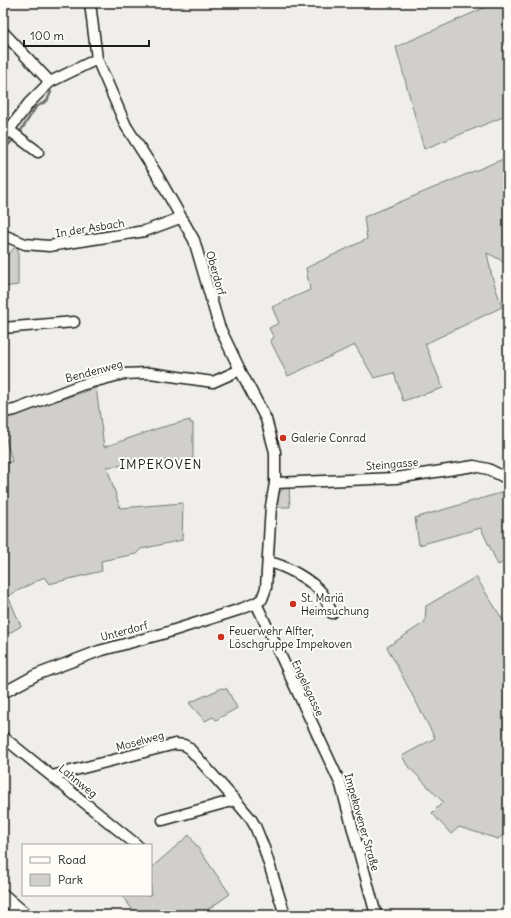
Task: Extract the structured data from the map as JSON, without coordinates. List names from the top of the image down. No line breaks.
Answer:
{"streets":{"street":["In der Asbach","Oberdorf","Bendenweg","Steingasse","Unterdorf","Engelsgasse","Moselweg","Lahnweg","Impekovener Straße"]},"crossings":[["In der Asbach","Oberdorf"],["Oberdorf","Bendenweg"],["Oberdorf","Steingasse"],["Oberdorf","Unterdorf"],["Oberdorf","Engelsgasse"],["Unterdorf","Engelsgasse"],["Engelsgasse","Impekovener Straße"],["Moselweg","Lahnweg"]],"districts":["IMPEKOVEN"],"places":["Galerie Conrad","St. Mariä Heimsuchung","Feuerwehr Alfter, Löschgruppe Impekoven"],"legend":["Road","Park"],"scale_bar":"100 m"}
